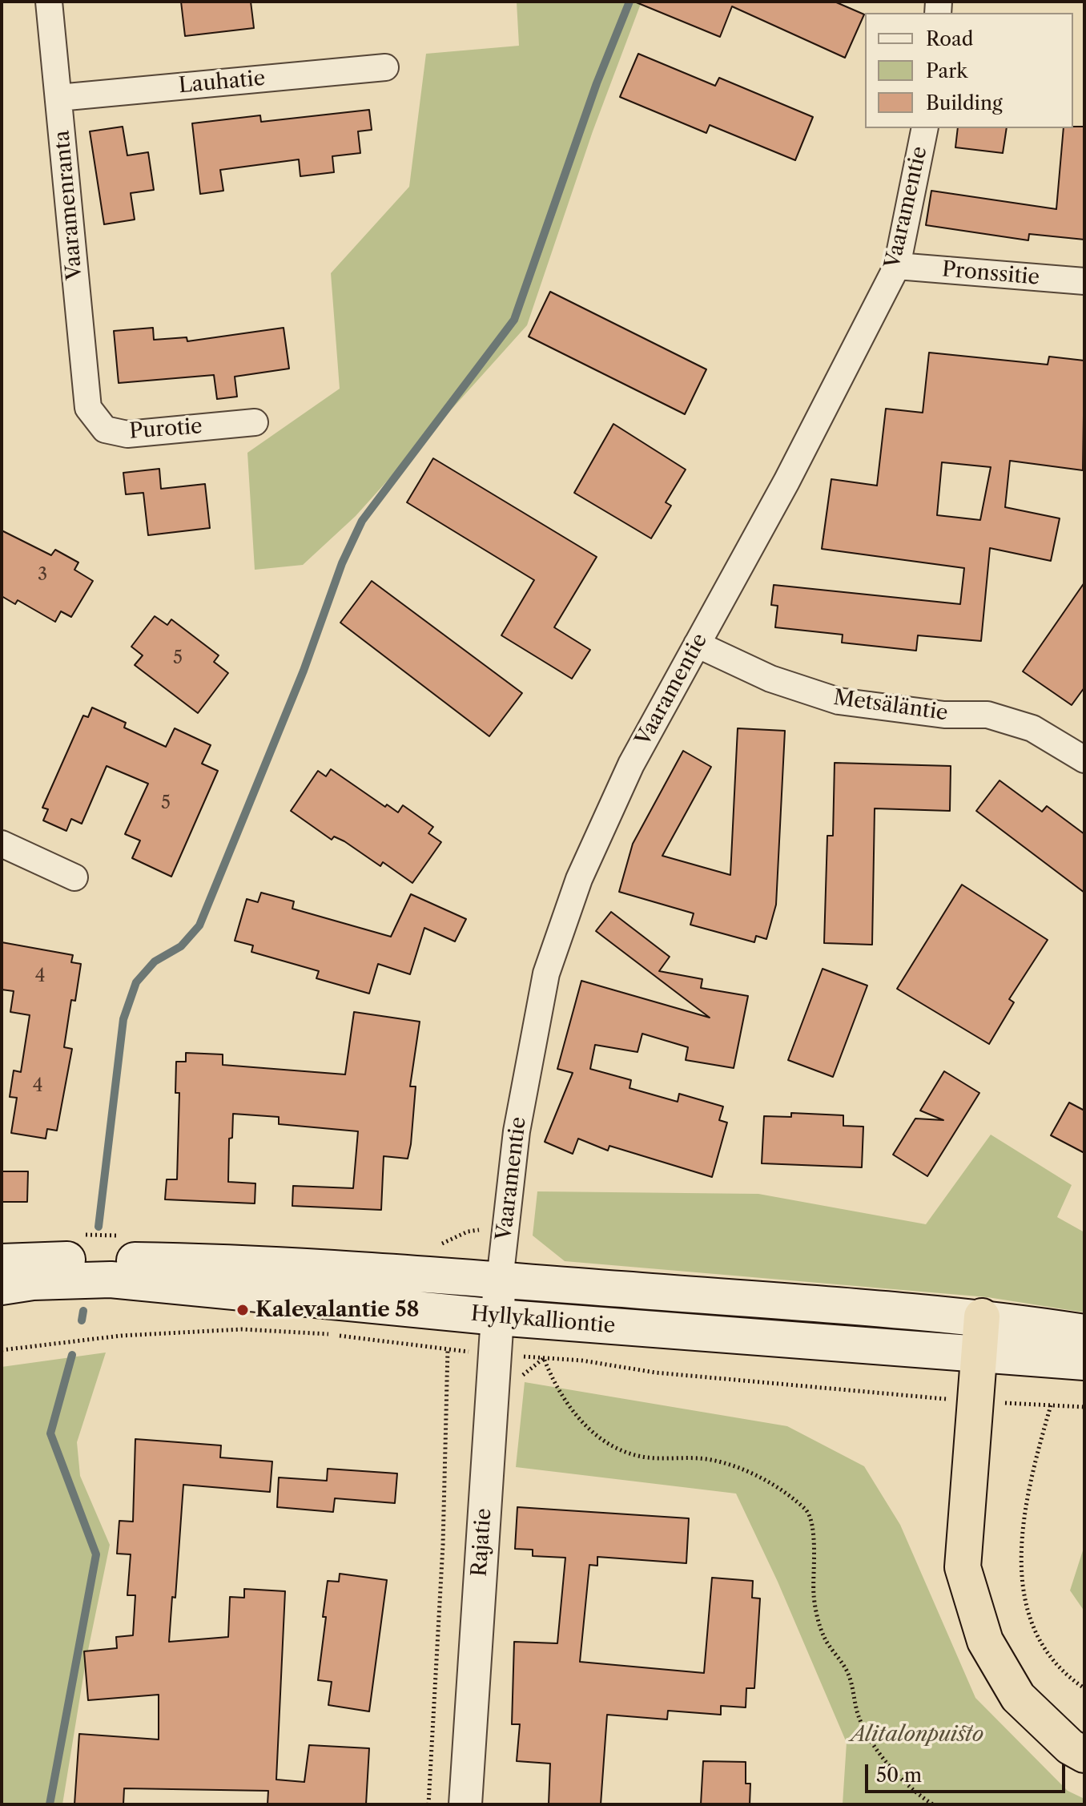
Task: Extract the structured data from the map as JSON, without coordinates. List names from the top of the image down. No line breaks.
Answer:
{"streets":{"main road":["Hyllykalliontie"],"street":["Lauhatie","Vaaramenranta","Vaaramentie","Pronssitie","Purotie","Metsäläntie","Rajatie"]},"crossings":[["Lauhatie","Vaaramenranta"],["Vaaramenranta","Purotie"],["Vaaramentie","Pronssitie"],["Vaaramentie","Metsäläntie"],["Vaaramentie","Hyllykalliontie"],["Vaaramentie","Rajatie"],["Hyllykalliontie","Rajatie"]],"parks":["Alitalonpuisto"],"places":["Kalevalantie 58"],"house_numbers":["3","5","5","4","4"],"legend":["Road","Park","Building"],"scale_bar":"50 m"}
